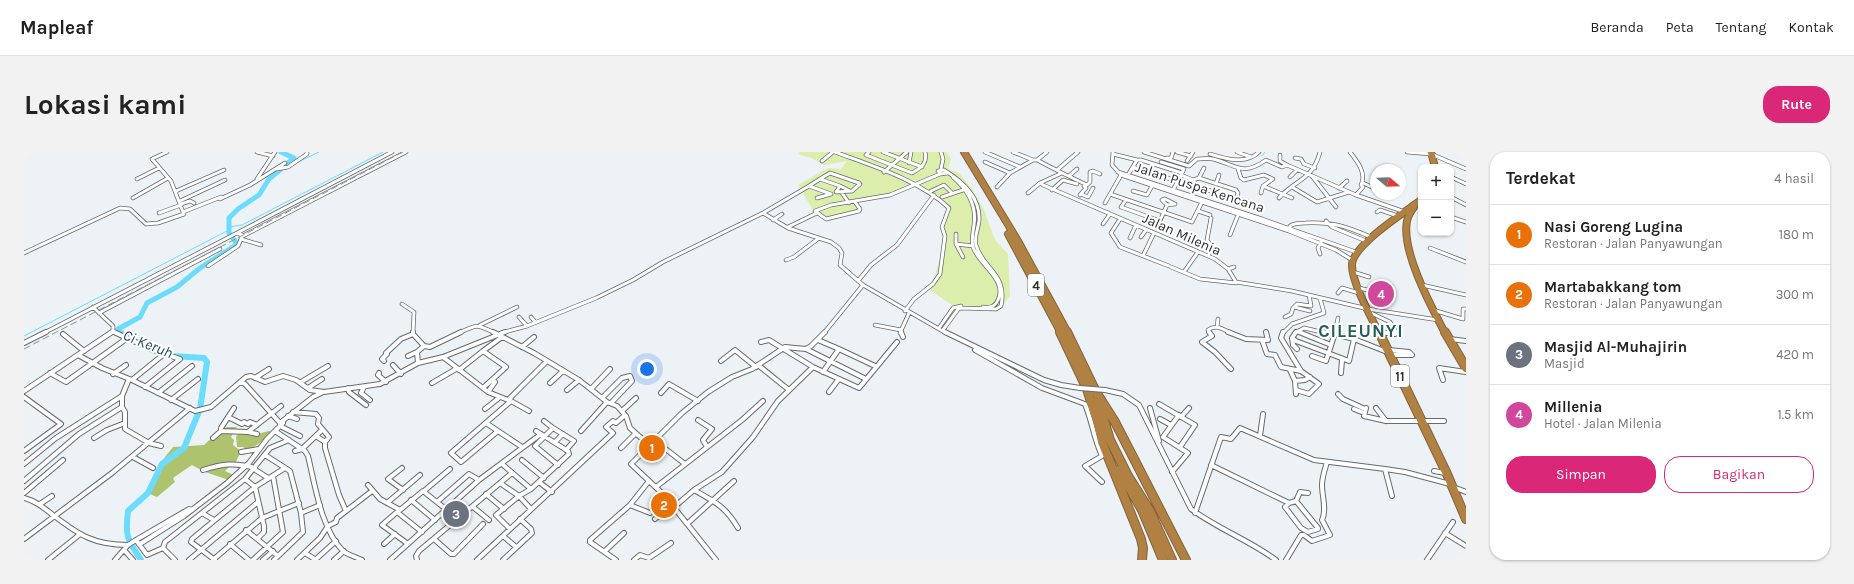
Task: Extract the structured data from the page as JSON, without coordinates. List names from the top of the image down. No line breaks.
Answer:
{"streets":{"highway":["4","11"],"street":["Jalan Puspa Kencana","Jalan Milenia"]},"crossings":[["Jalan Puspa Kencana","11"]],"districts":["CILEUNYI"],"water":["Ci Keruh"],"north":"right","page":{"header":"Mapleaf","nav":["Beranda","Peta","Tentang","Kontak"],"buttons":["Rute",["Simpan","Bagikan"]],"title":"Lokasi kami","heading":["Terdekat","4 hasil"],"map_buttons":["+","−"],"list":[{"mark":"1","name":"Nasi Goreng Lugina","note":"Restoran · Jalan Panyawungan","value":"180 m"},{"mark":"2","name":"Martabakkang tom","note":"Restoran · Jalan Panyawungan","value":"300 m"},{"mark":"3","name":"Masjid Al-Muhajirin","note":"Masjid","value":"420 m"},{"mark":"4","name":"Millenia","note":"Hotel · Jalan Milenia","value":"1.5 km"}],"pins":["4","1","2","3"]}}
